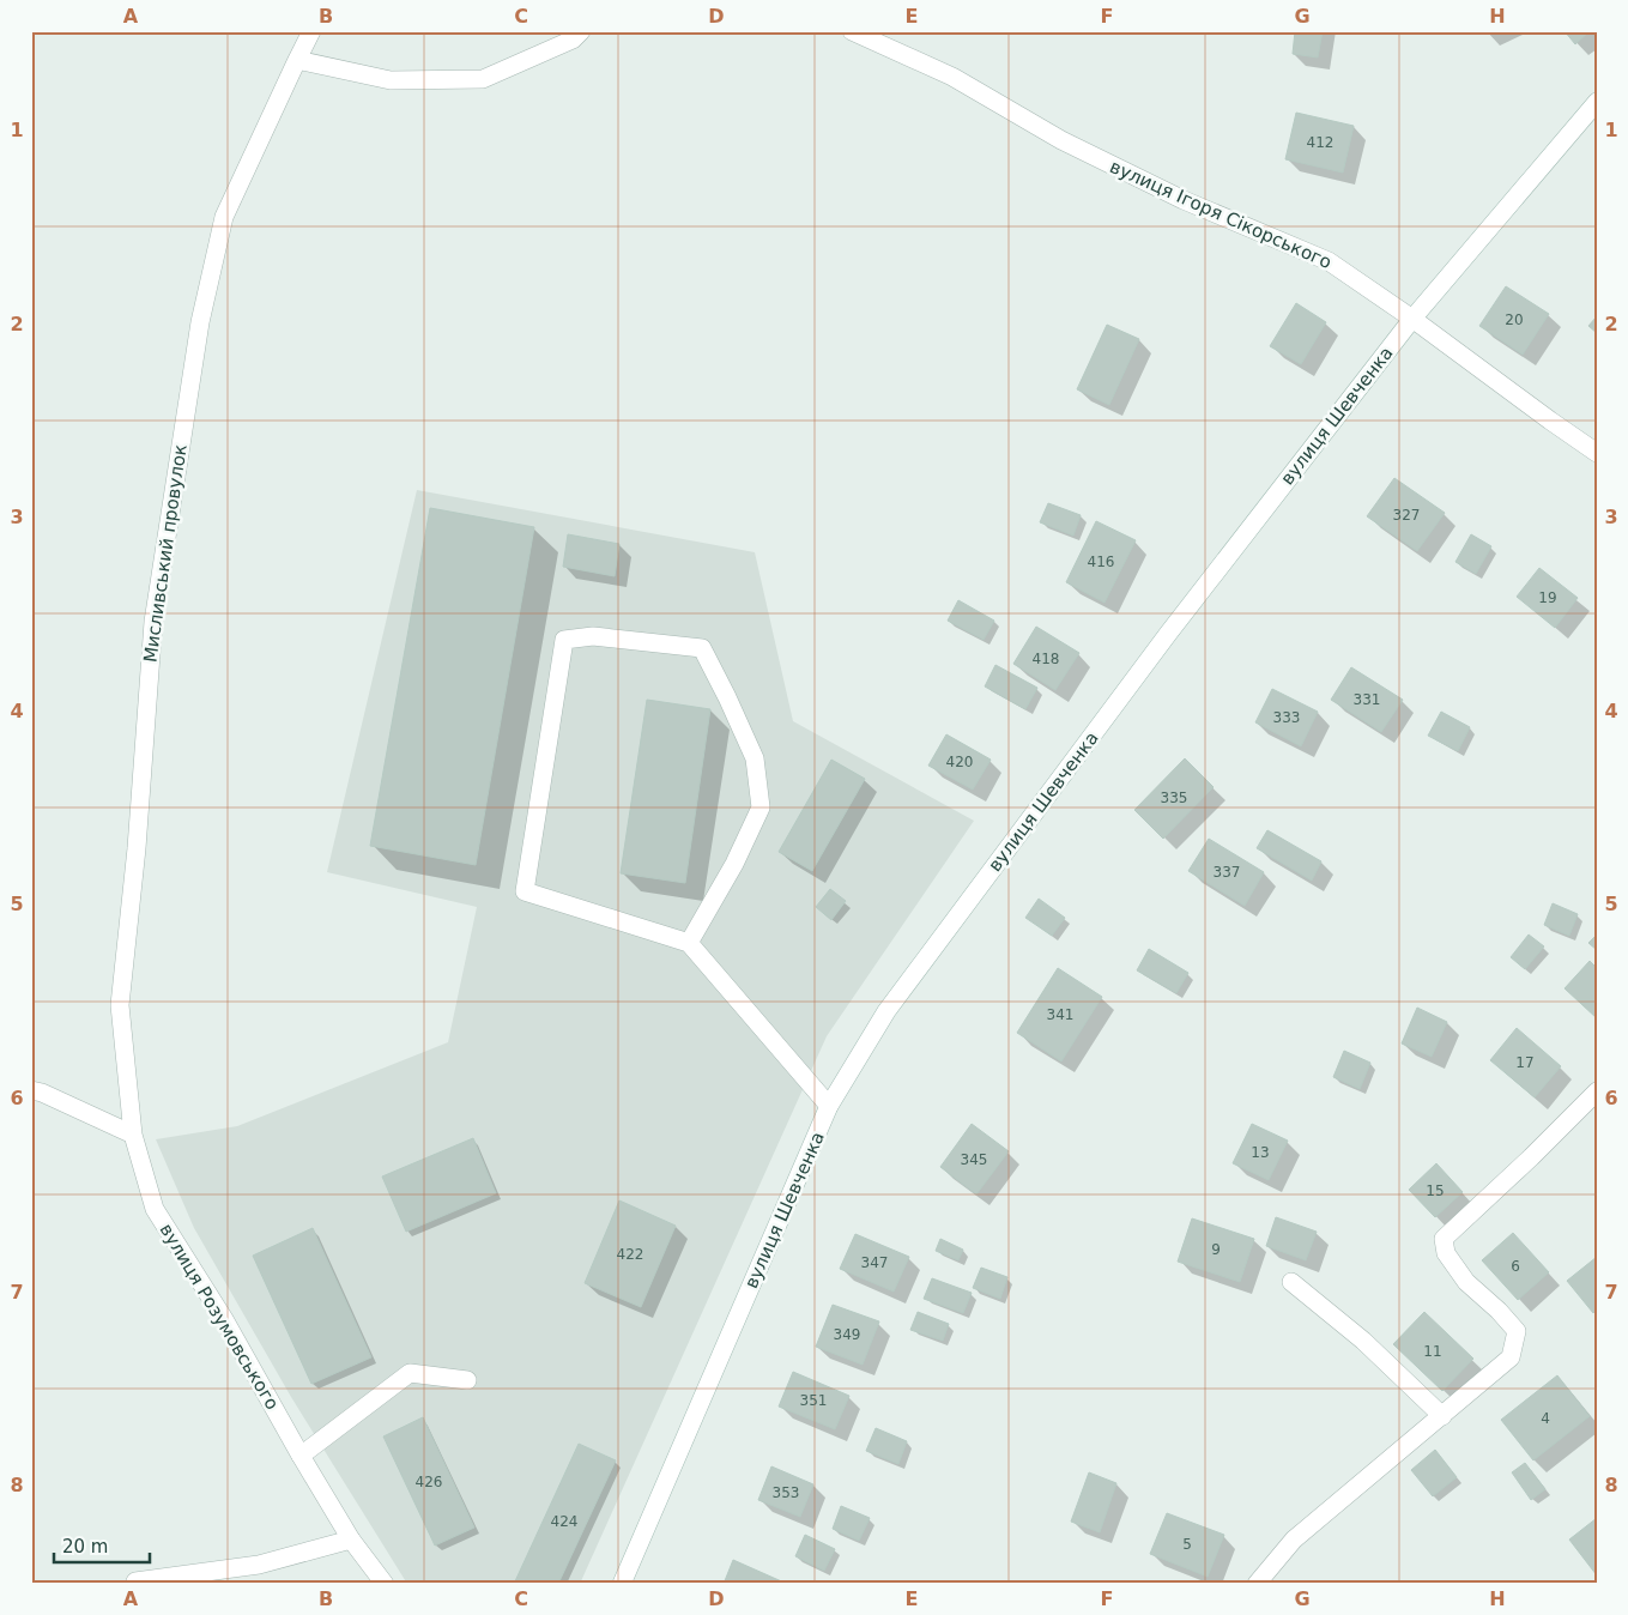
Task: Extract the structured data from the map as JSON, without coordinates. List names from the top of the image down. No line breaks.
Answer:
{"streets":{"street":["вулиця Ігоря Сікорського","вулиця Шевченка","Мисливський провулок","вулиця Розумовського"]},"crossings":[["вулиця Ігоря Сікорського","вулиця Шевченка"],["Мисливський провулок","вулиця Розумовського"]],"house_numbers":["412","20","327","416","19","418","331","333","420","335","337","341","17","13","345","15","9","422","347","6","349","11","351","4","426","353","424","5"],"scale_bar":"20 m","grid":{"columns":["A","B","C","D","E","F","G","H"],"rows":["1","2","3","4","5","6","7","8"]}}
